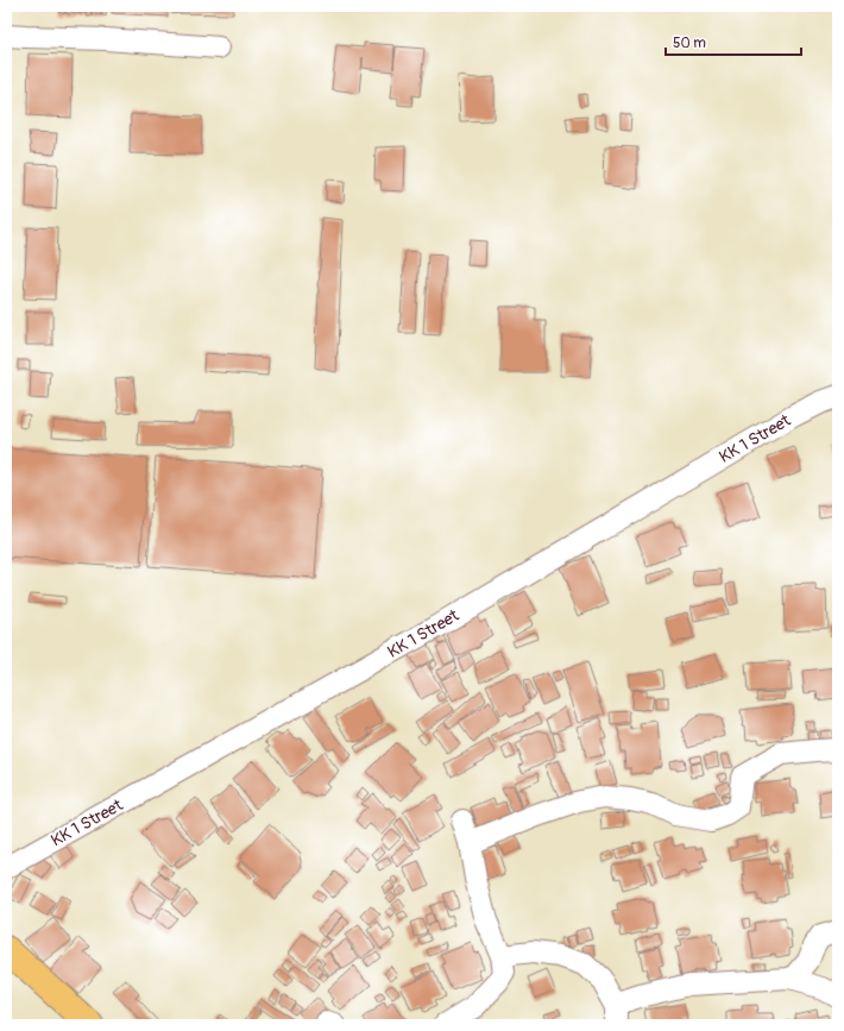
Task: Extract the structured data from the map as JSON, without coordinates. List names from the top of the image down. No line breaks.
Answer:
{"streets":{"street":["KK 1 Street"]},"scale_bar":"50 m"}
